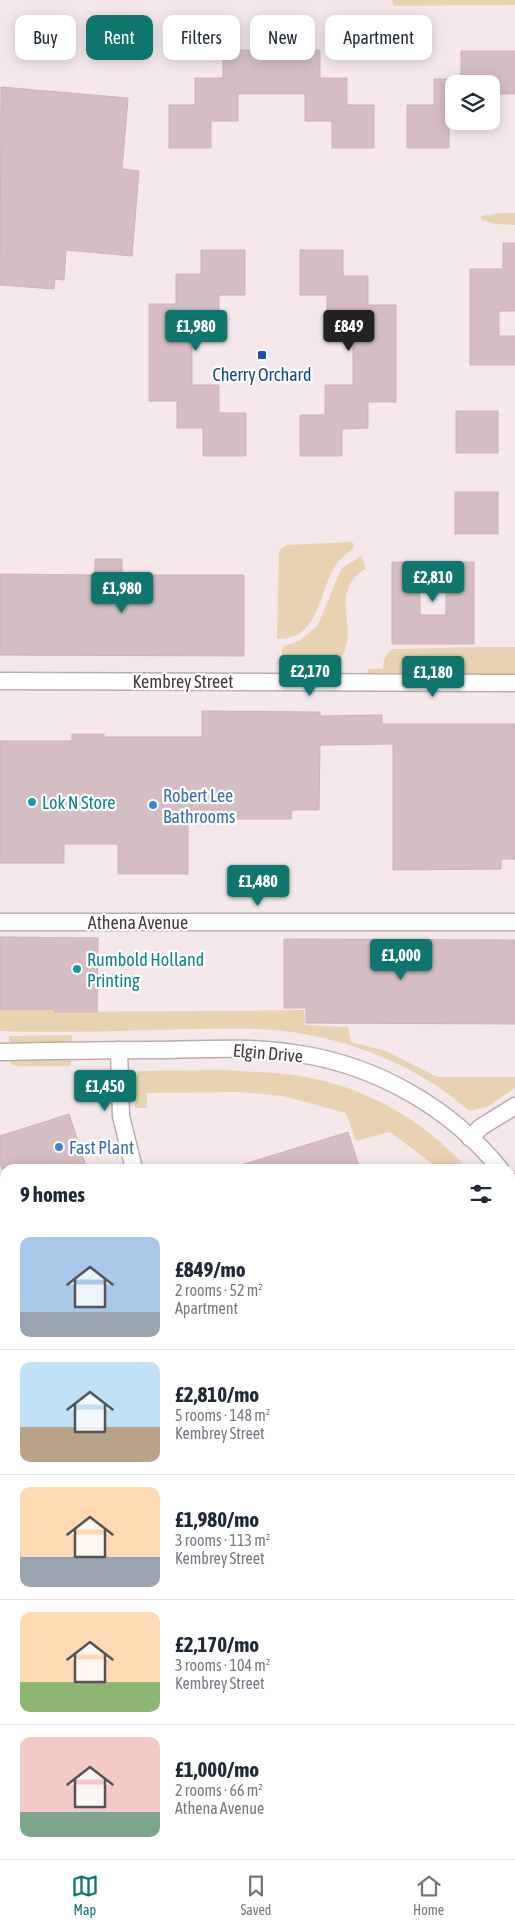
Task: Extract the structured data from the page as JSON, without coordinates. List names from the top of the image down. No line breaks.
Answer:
{"streets":{"street":["Kembrey Street","Athena Avenue","Elgin Drive"]},"places":{"transit":["Cherry Orchard"],"other":["Lok N Store","Robert Lee Bathrooms","Rumbold Holland Printing","Fast Plant"]},"page":{"chip":["Buy","Rent","Filters","New","Apartment"],"price":["£1,980","£849","£2,810","£1,980","£2,170","£1,180","£1,480","£1,000","£1,450"],"heading":"9 homes","list":[{"name":"£849/mo","note":"2 rooms · 52 m² · Apartment"},{"name":"£2,810/mo","note":"5 rooms · 148 m² · Kembrey Street"},{"name":"£1,980/mo","note":"3 rooms · 113 m² · Kembrey Street"},{"name":"£2,170/mo","note":"3 rooms · 104 m² · Kembrey Street"},{"name":"£1,000/mo","note":"2 rooms · 66 m² · Athena Avenue"}],"tabs":["Map","Saved","Home"]}}
